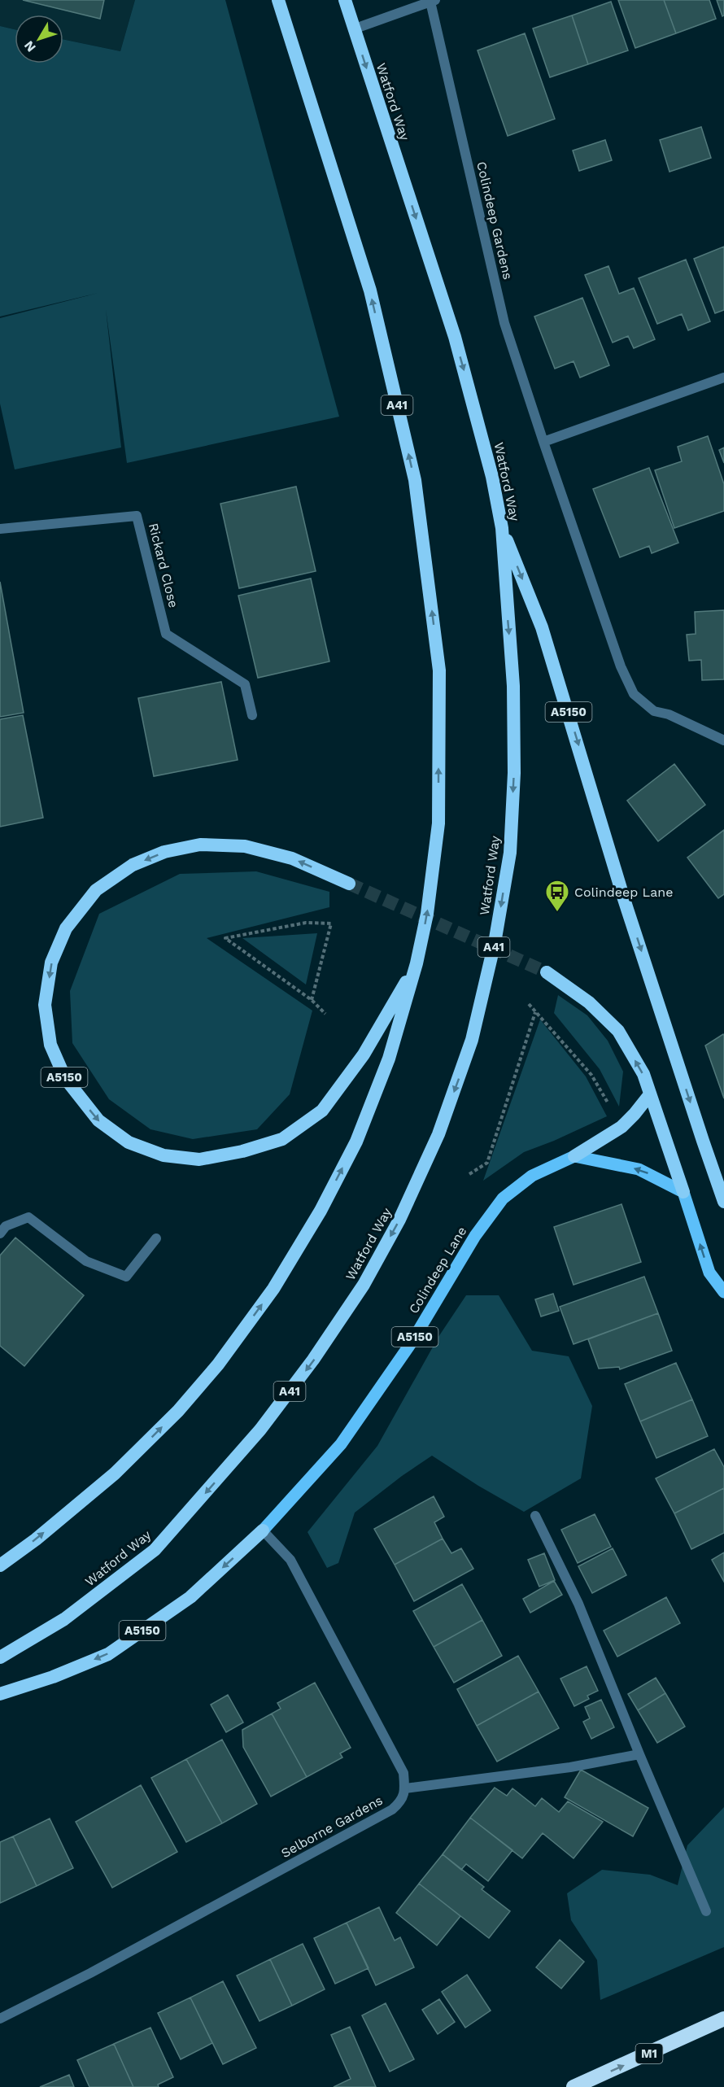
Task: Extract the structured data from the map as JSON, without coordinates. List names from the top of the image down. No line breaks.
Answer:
{"streets":{"highway":["Watford Way","A41","A5150","M1"],"main road":["Colindeep Lane"],"street":["Colindeep Gardens","Rickard Close","Selborne Gardens"]},"crossings":[["Watford Way","A5150"],["A41","A5150"],["A5150","Colindeep Lane"]],"places":{"bus stop":["Colindeep Lane"]},"north":"bottom left"}
